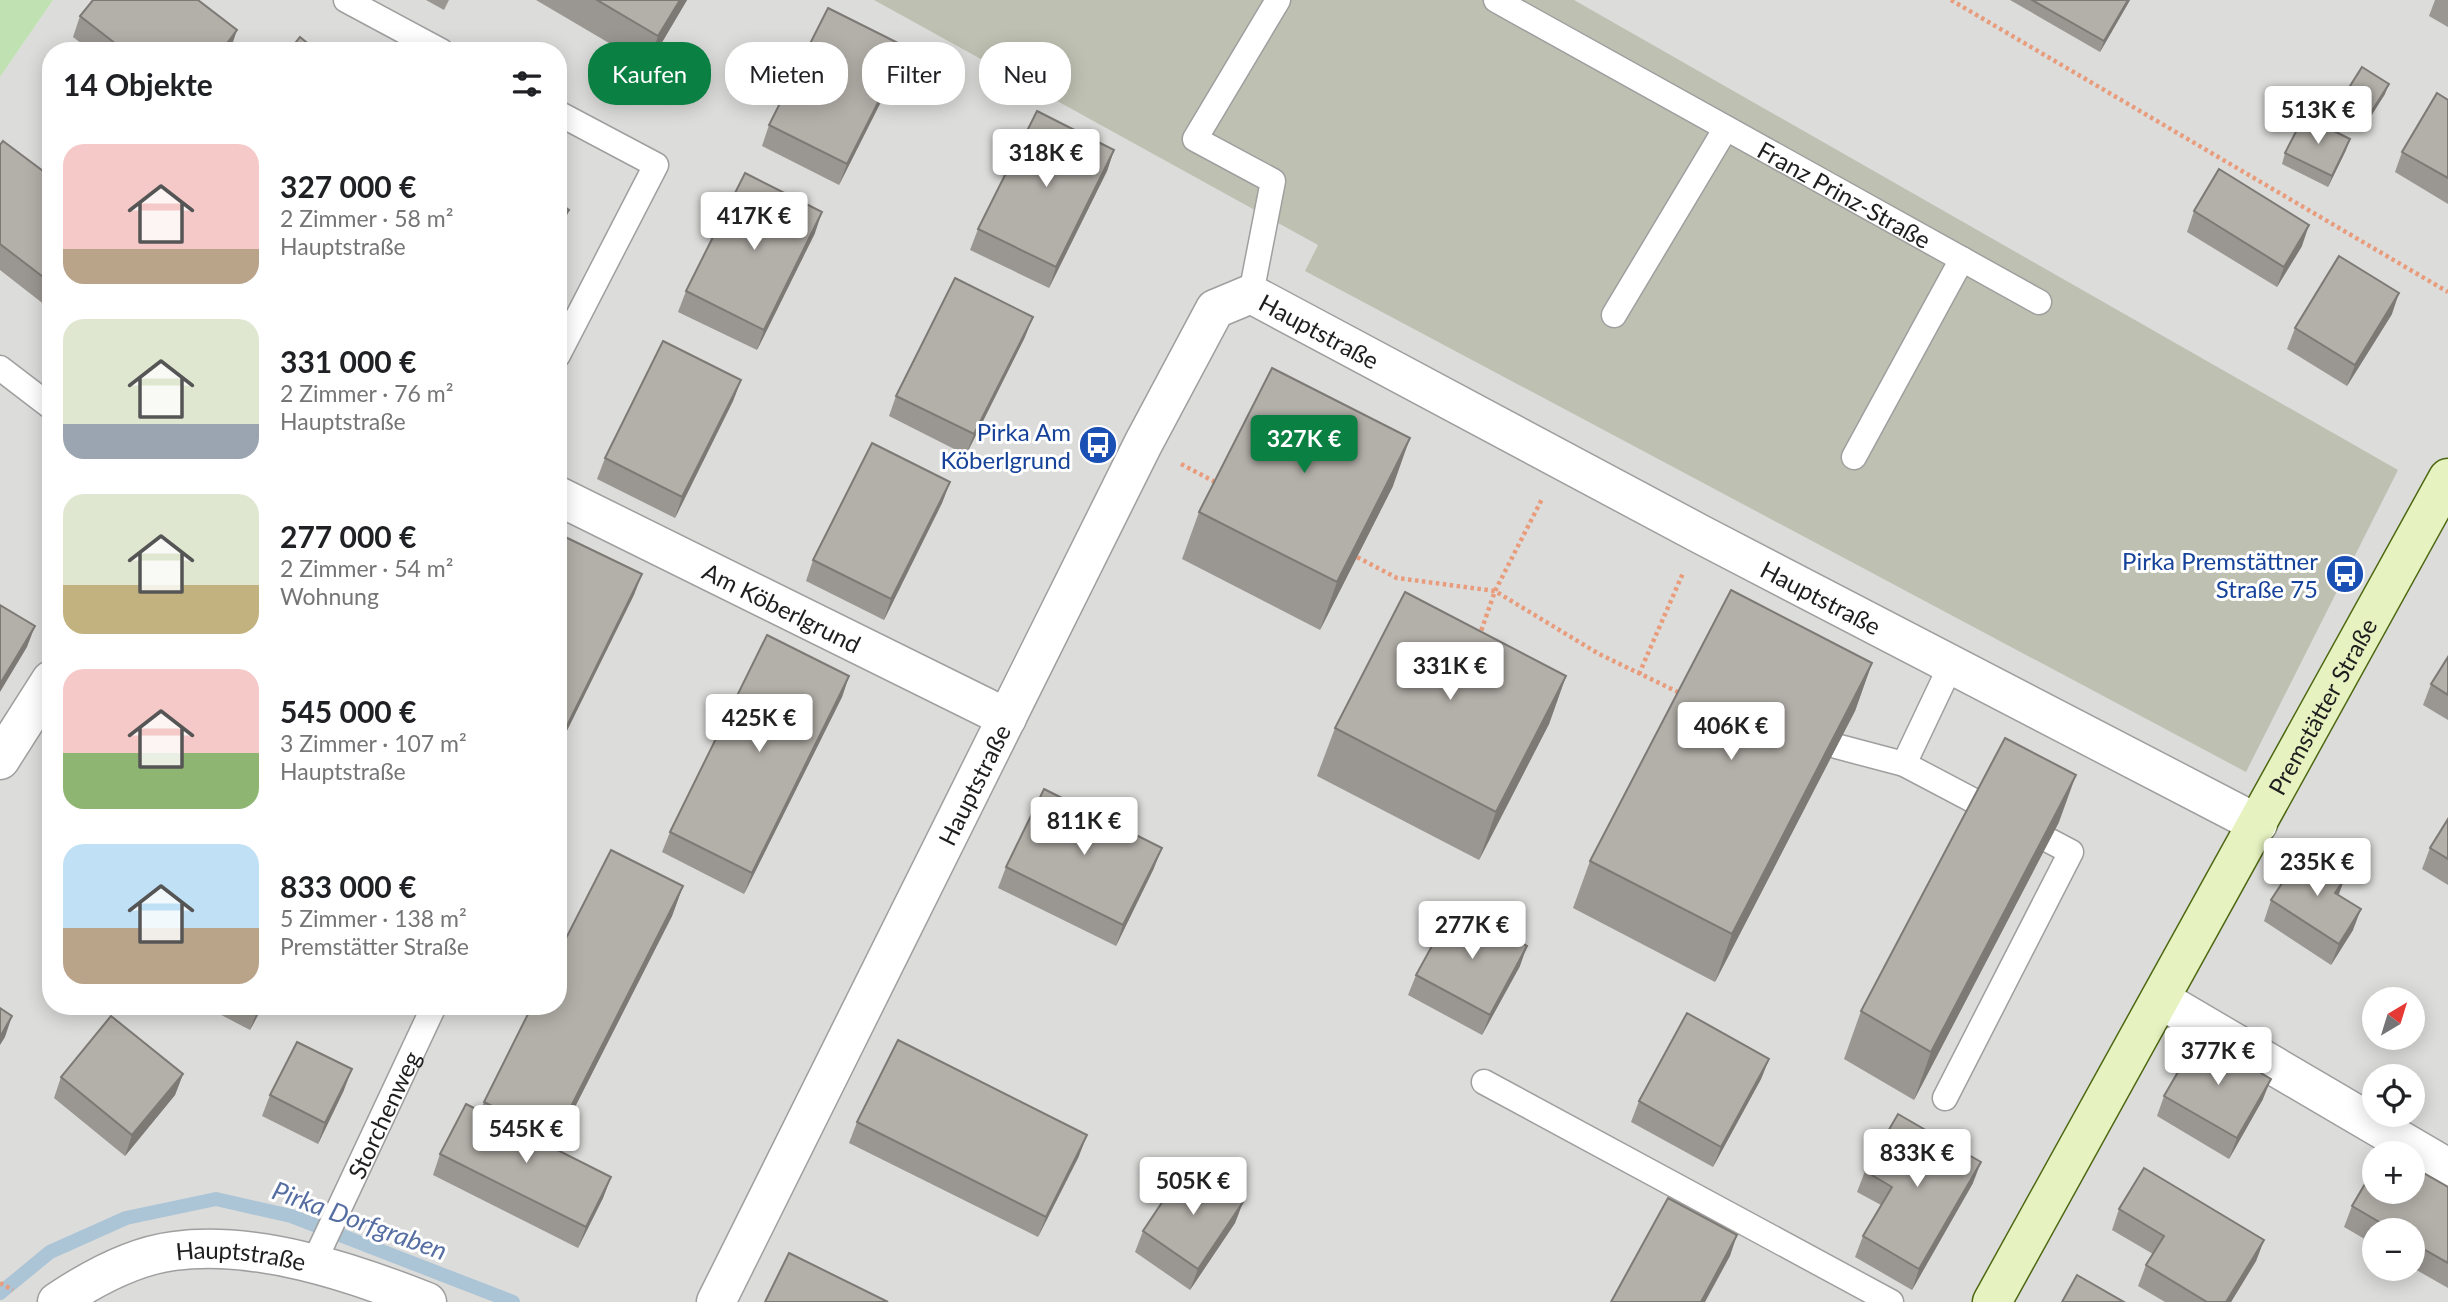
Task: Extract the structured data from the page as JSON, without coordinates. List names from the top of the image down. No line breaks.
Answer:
{"streets":{"main road":["Premstätter Straße"],"street":["Hauptstraße","Am Köberlgrund"],"lane":["Franz Prinz-Straße","Storchenweg"]},"crossings":[["Hauptstraße","Am Köberlgrund"],["Hauptstraße","Premstätter Straße"],["Hauptstraße","Storchenweg"]],"water":["Pirka Dorfgraben"],"places":{"bus stop":["Pirka Am Köberlgrund","Pirka Premstättner Straße 75"]},"north":"top right","page":{"chip":["Kaufen","Mieten","Filter","Neu"],"heading":"14 Objekte","price":["513K €","318K €","417K €","327K €","331K €","425K €","406K €","811K €","235K €","277K €","377K €","545K €","833K €","505K €"],"list":[{"name":"327 000 €","note":"2 Zimmer · 58 m² · Hauptstraße"},{"name":"331 000 €","note":"2 Zimmer · 76 m² · Hauptstraße"},{"name":"277 000 €","note":"2 Zimmer · 54 m² · Wohnung"},{"name":"545 000 €","note":"3 Zimmer · 107 m² · Hauptstraße"},{"name":"833 000 €","note":"5 Zimmer · 138 m² · Premstätter Straße"}],"map_buttons":["+","−"]}}
